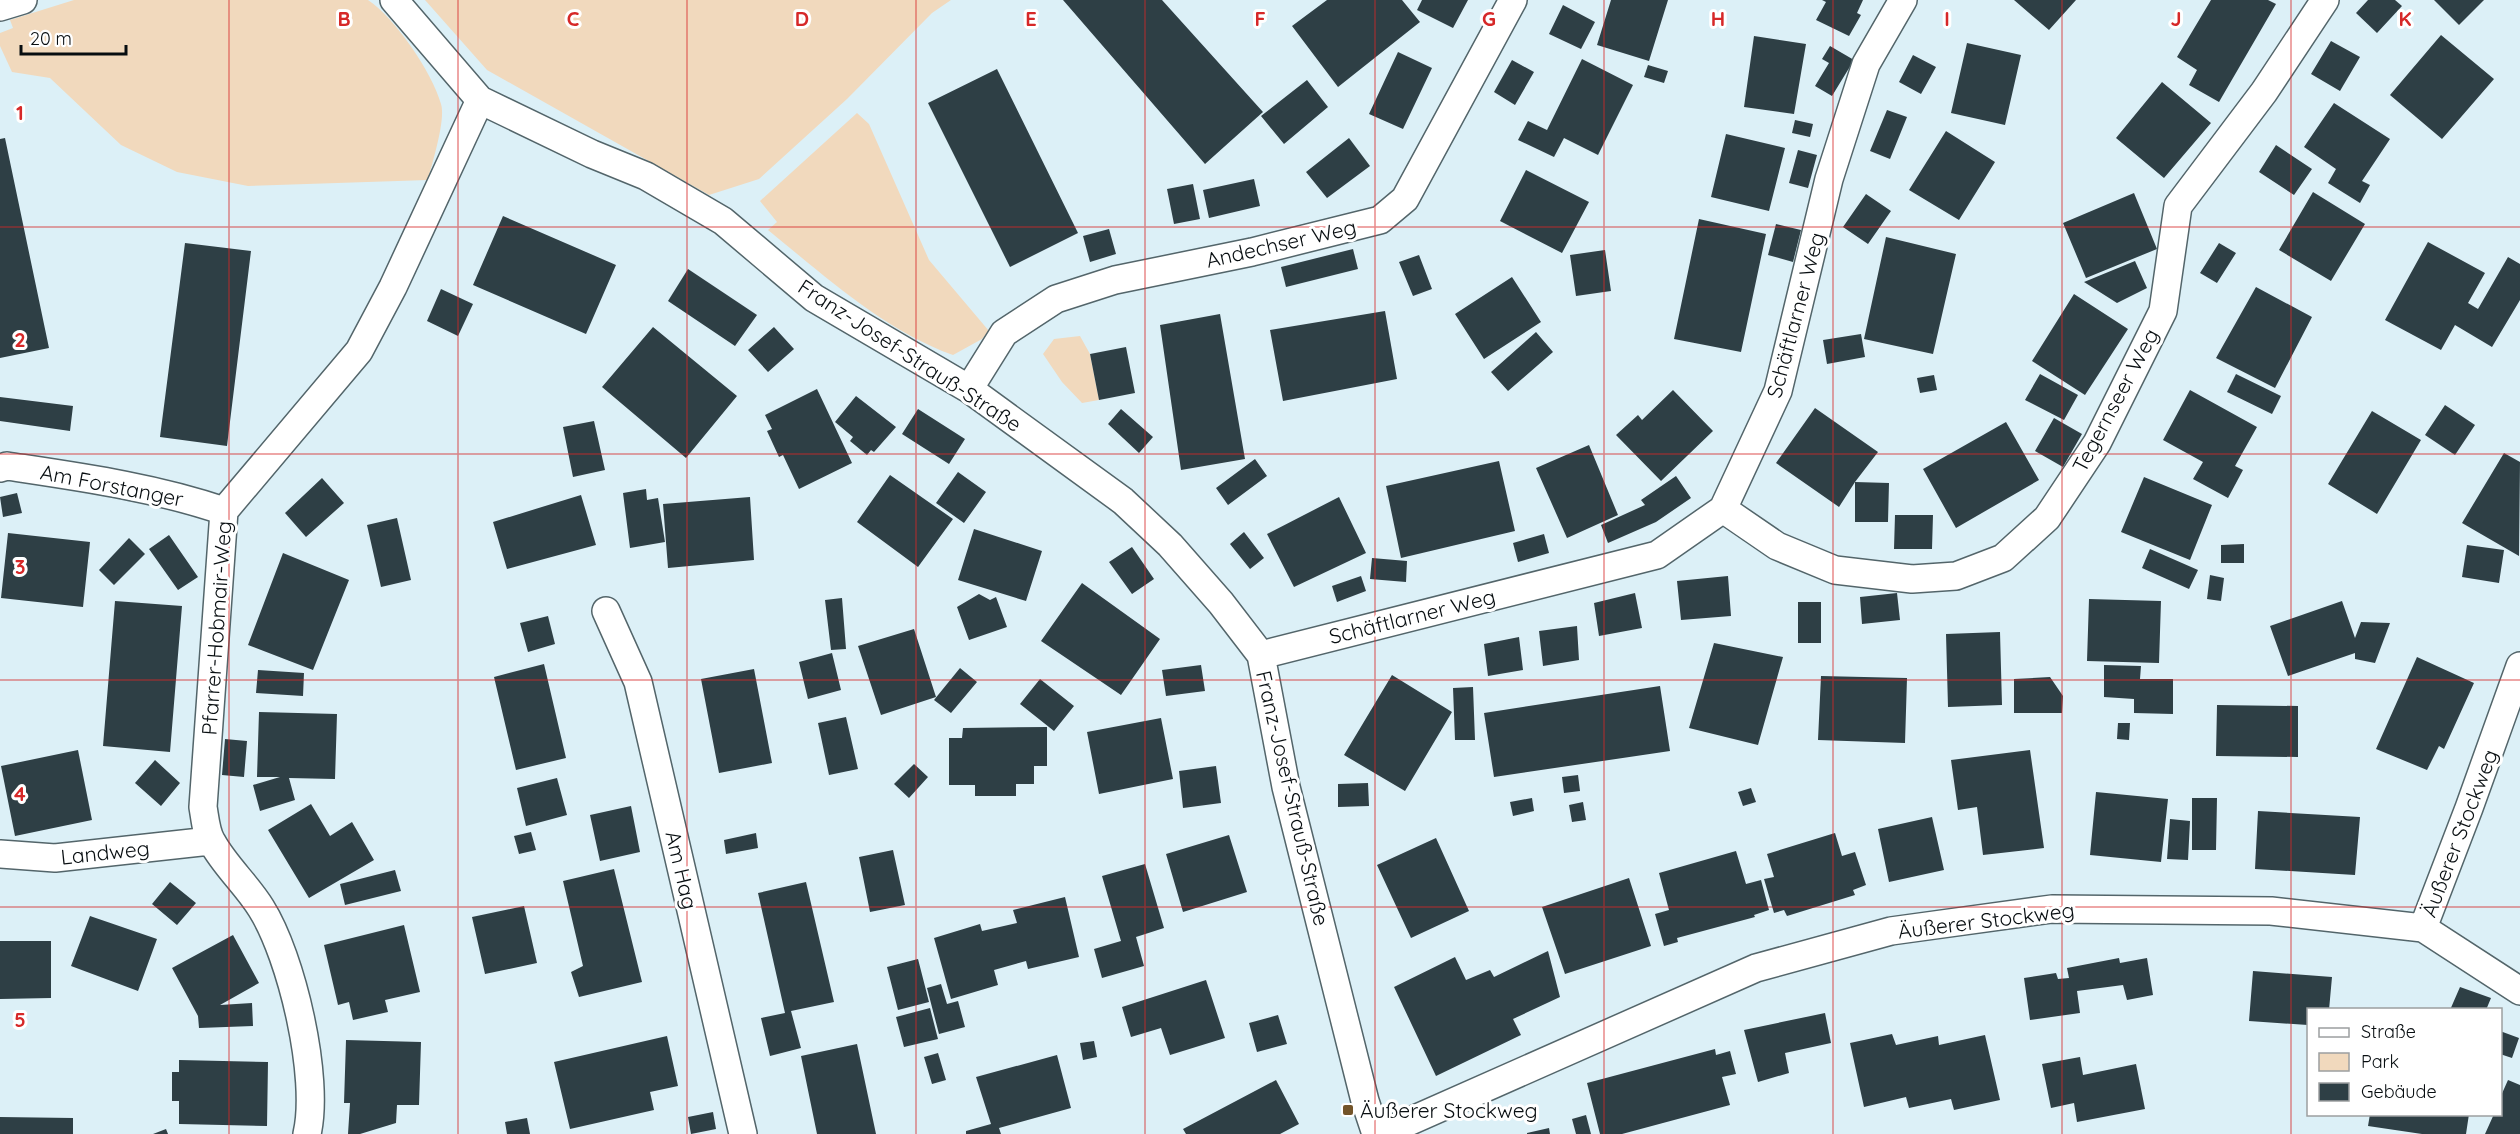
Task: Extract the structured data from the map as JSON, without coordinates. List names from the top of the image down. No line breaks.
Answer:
{"streets":{"street":["Andechser Weg","Schäftlarner Weg","Franz-Josef-Strauß-Straße","Tegernseer Weg","Am Forstanger","Pfarrer-Hobmair-Weg","Äußerer Stockweg","Landweg","Am Hag"]},"crossings":[["Andechser Weg","Franz-Josef-Strauß-Straße"],["Schäftlarner Weg","Franz-Josef-Strauß-Straße"],["Schäftlarner Weg","Tegernseer Weg"],["Franz-Josef-Strauß-Straße","Pfarrer-Hobmair-Weg"],["Am Forstanger","Pfarrer-Hobmair-Weg"],["Pfarrer-Hobmair-Weg","Landweg"]],"places":{"transit":["Äußerer Stockweg"]},"legend":["Straße","Park","Gebäude"],"scale_bar":"20 m","grid":{"columns":["B","C","D","E","F","G","H","I","J","K"],"rows":["1","2","3","4","5"]}}
